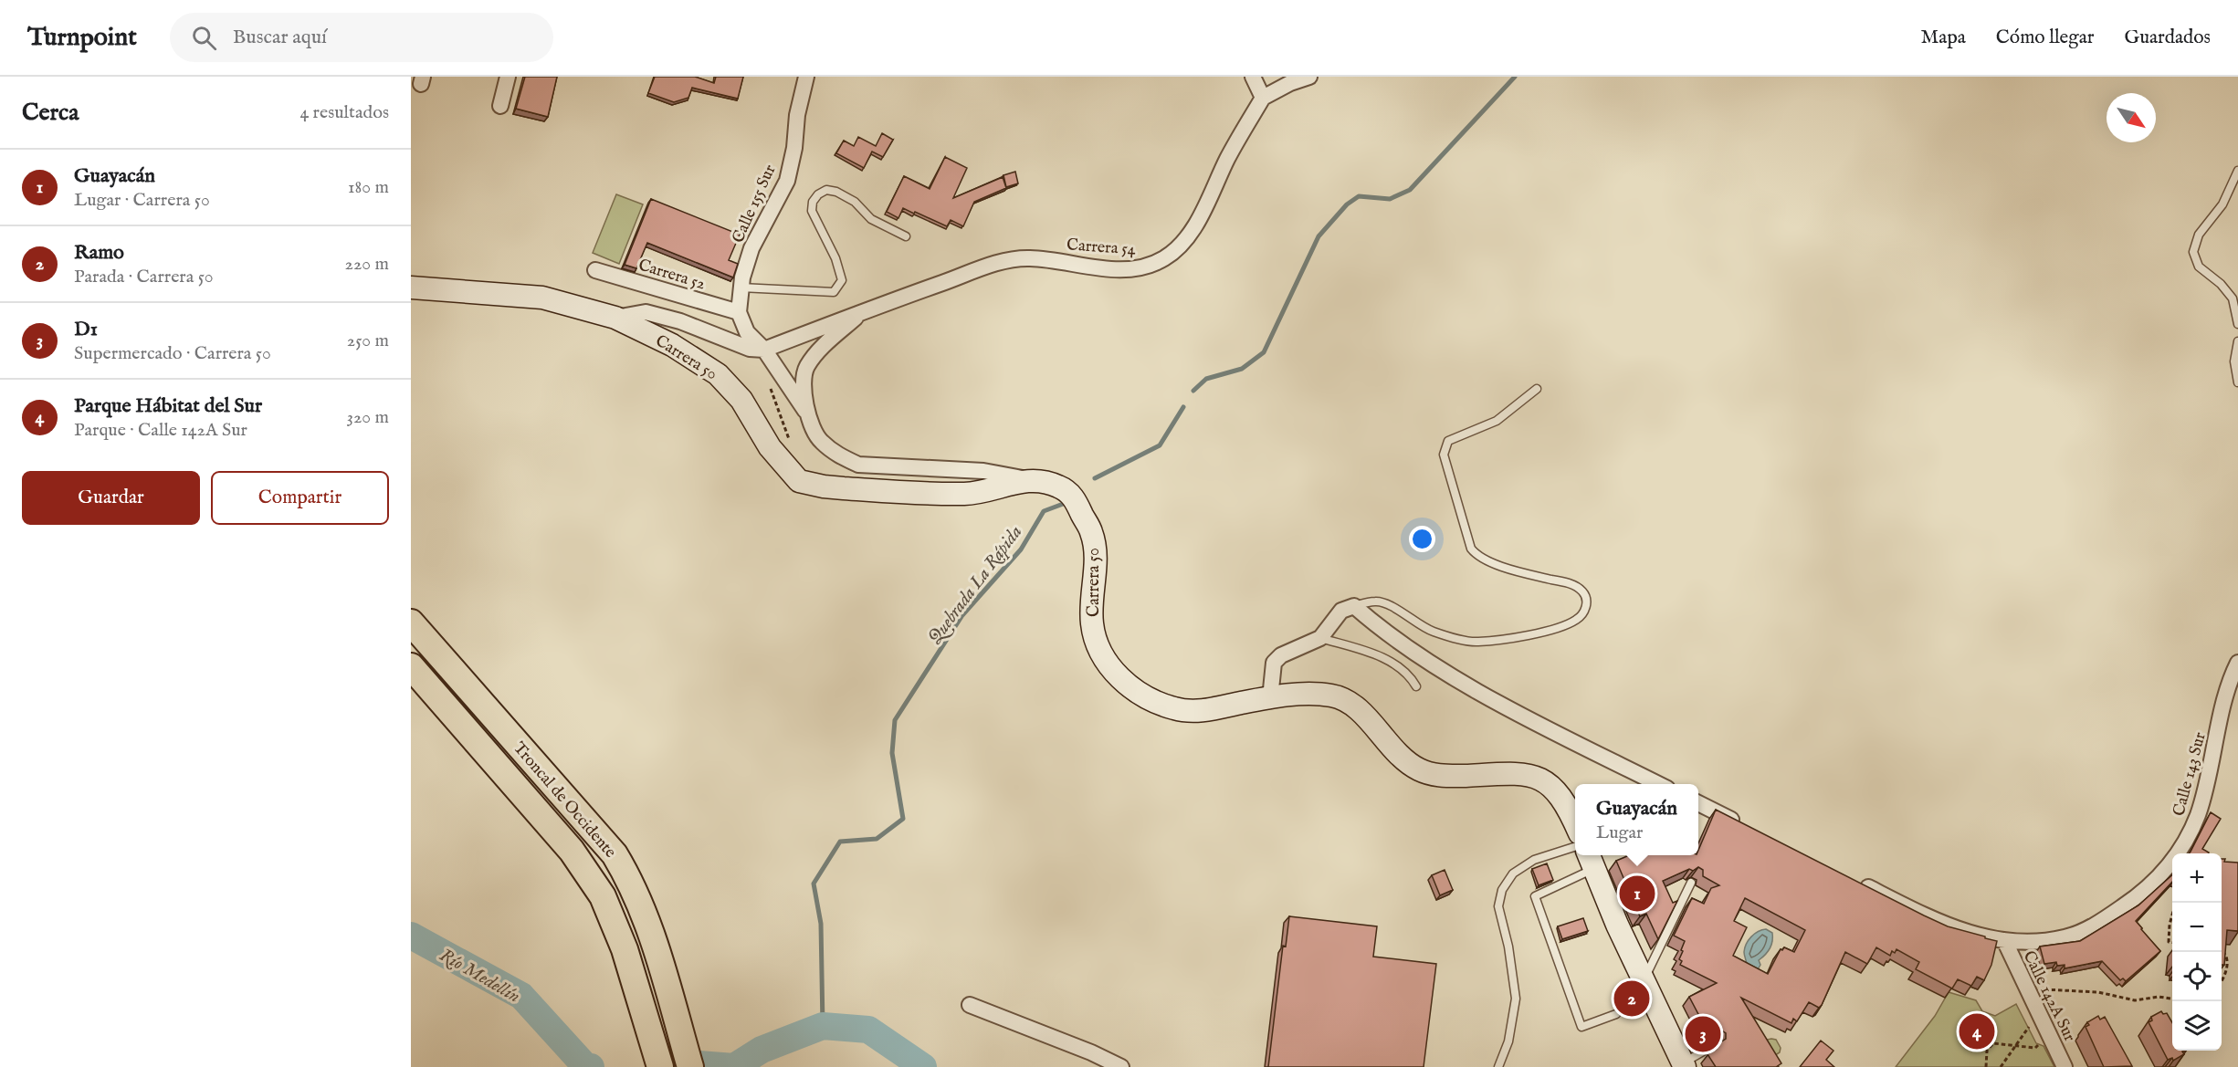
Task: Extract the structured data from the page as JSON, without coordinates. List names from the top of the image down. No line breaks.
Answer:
{"streets":{"highway":["Troncal de Occidente"],"main road":["Carrera 50"],"street":["Calle 155 Sur","Carrera 54","Carrera 52","Calle 143 Sur","Calle 142A Sur"]},"crossings":[["Calle 155 Sur","Carrera 52"],["Carrera 54","Carrera 50"],["Calle 143 Sur","Calle 142A Sur"]],"water":["Quebrada La Rápida","Río Medellín"],"north":"bottom right","page":{"header":"Turnpoint","search":"Buscar aquí","nav":["Mapa","Cómo llegar","Guardados"],"heading":["Cerca","4 resultados"],"list":[{"mark":"1","name":"Guayacán","note":"Lugar · Carrera 50","value":"180 m"},{"mark":"2","name":"Ramo","note":"Parada · Carrera 50","value":"220 m"},{"mark":"3","name":"D1","note":"Supermercado · Carrera 50","value":"250 m"},{"mark":"4","name":"Parque Hábitat del Sur","note":"Parque · Calle 142A Sur","value":"320 m"}],"buttons":["Guardar","Compartir"],"popup":["Guayacán","Lugar"],"map_buttons":["+","−"],"pins":["1","2","4","3"]}}
